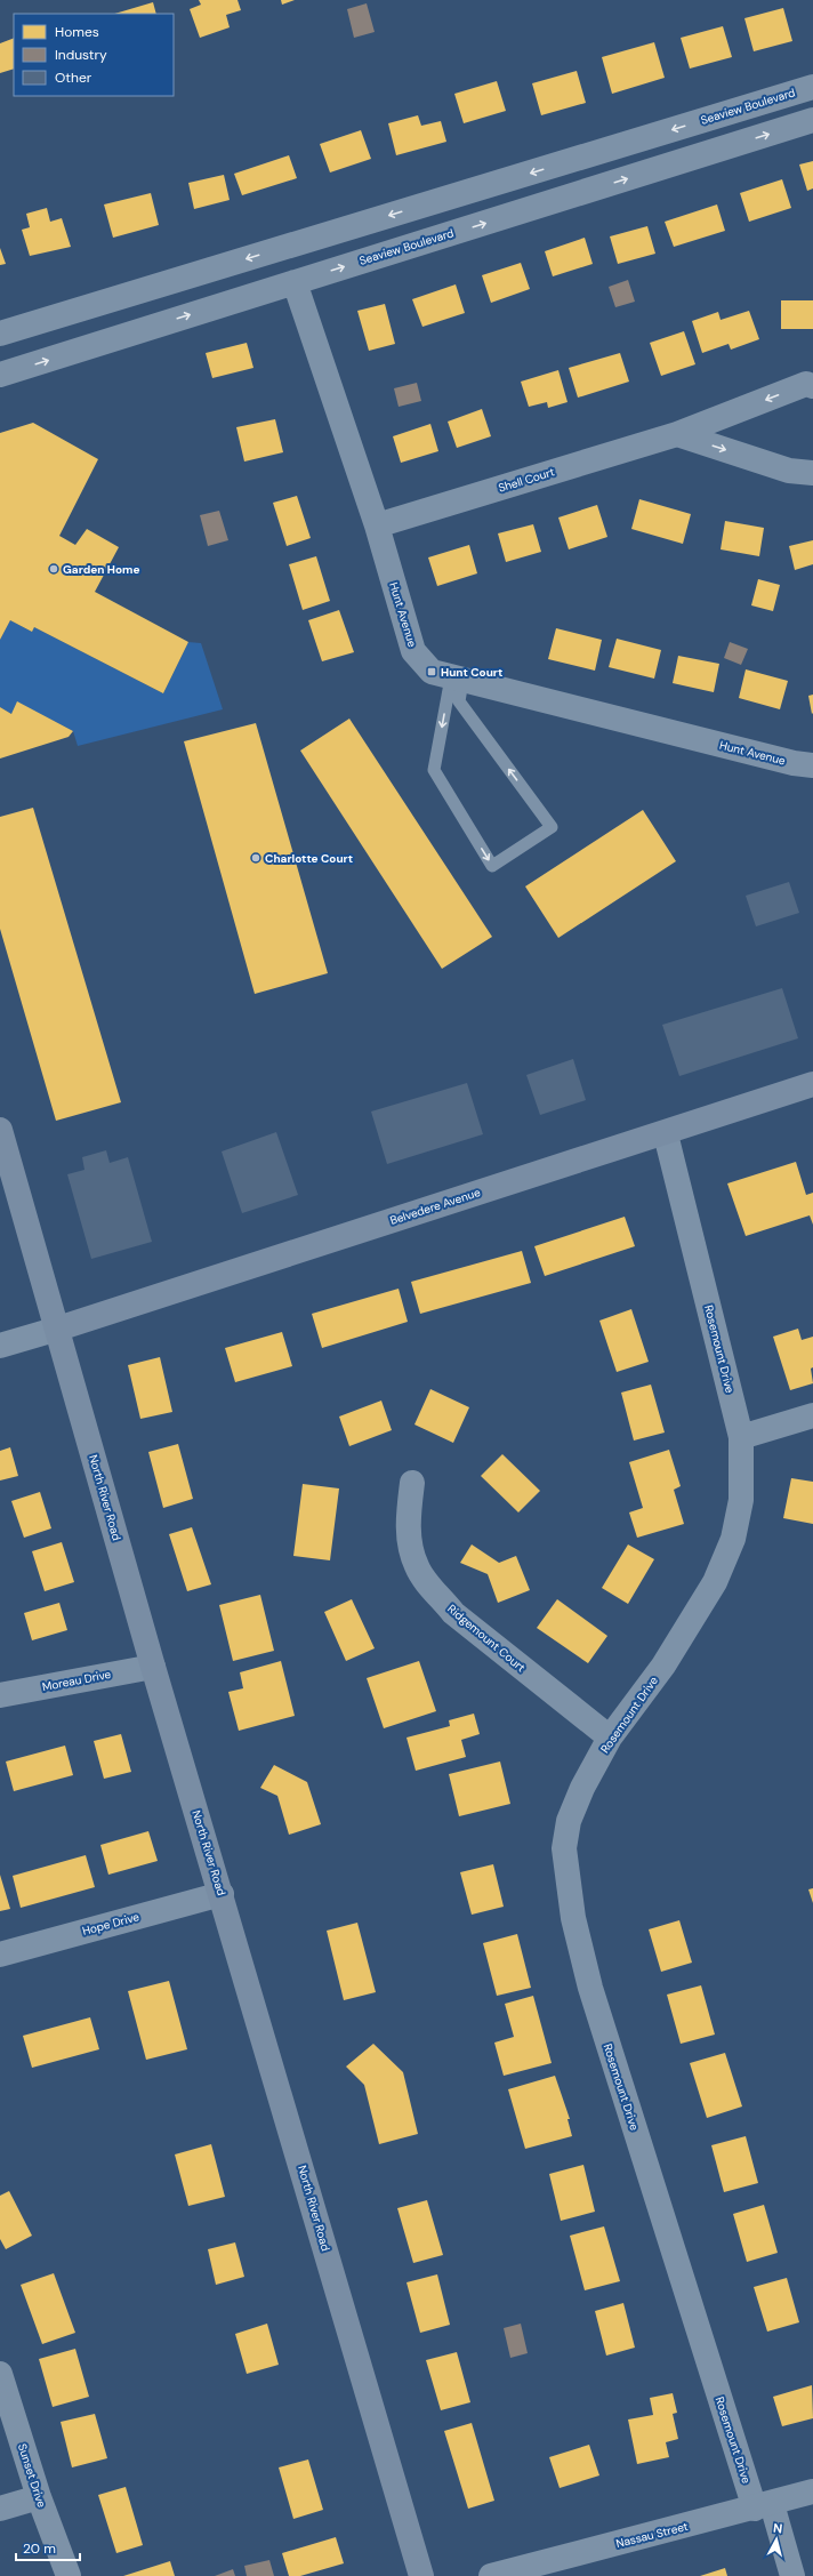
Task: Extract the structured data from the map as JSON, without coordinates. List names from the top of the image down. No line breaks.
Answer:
{"streets":{"main road":["Belvedere Avenue","North River Road"],"street":["Seaview Boulevard","Shell Court","Hunt Avenue","Rosemount Drive","Ridgemount Court","Moreau Drive","Hope Drive","Sunset Drive","Nassau Street"]},"crossings":[["Seaview Boulevard","Hunt Avenue"],["Shell Court","Hunt Avenue"],["Belvedere Avenue","Rosemount Drive"],["Belvedere Avenue","North River Road"],["Rosemount Drive","Ridgemount Court"],["Rosemount Drive","Nassau Street"],["North River Road","Moreau Drive"],["North River Road","Hope Drive"]],"places":{"other":["Garden Home","Charlotte Court"],"transit":["Hunt Court"]},"legend":["Homes","Industry","Other"],"scale_bar":"20 m","north":"top"}
